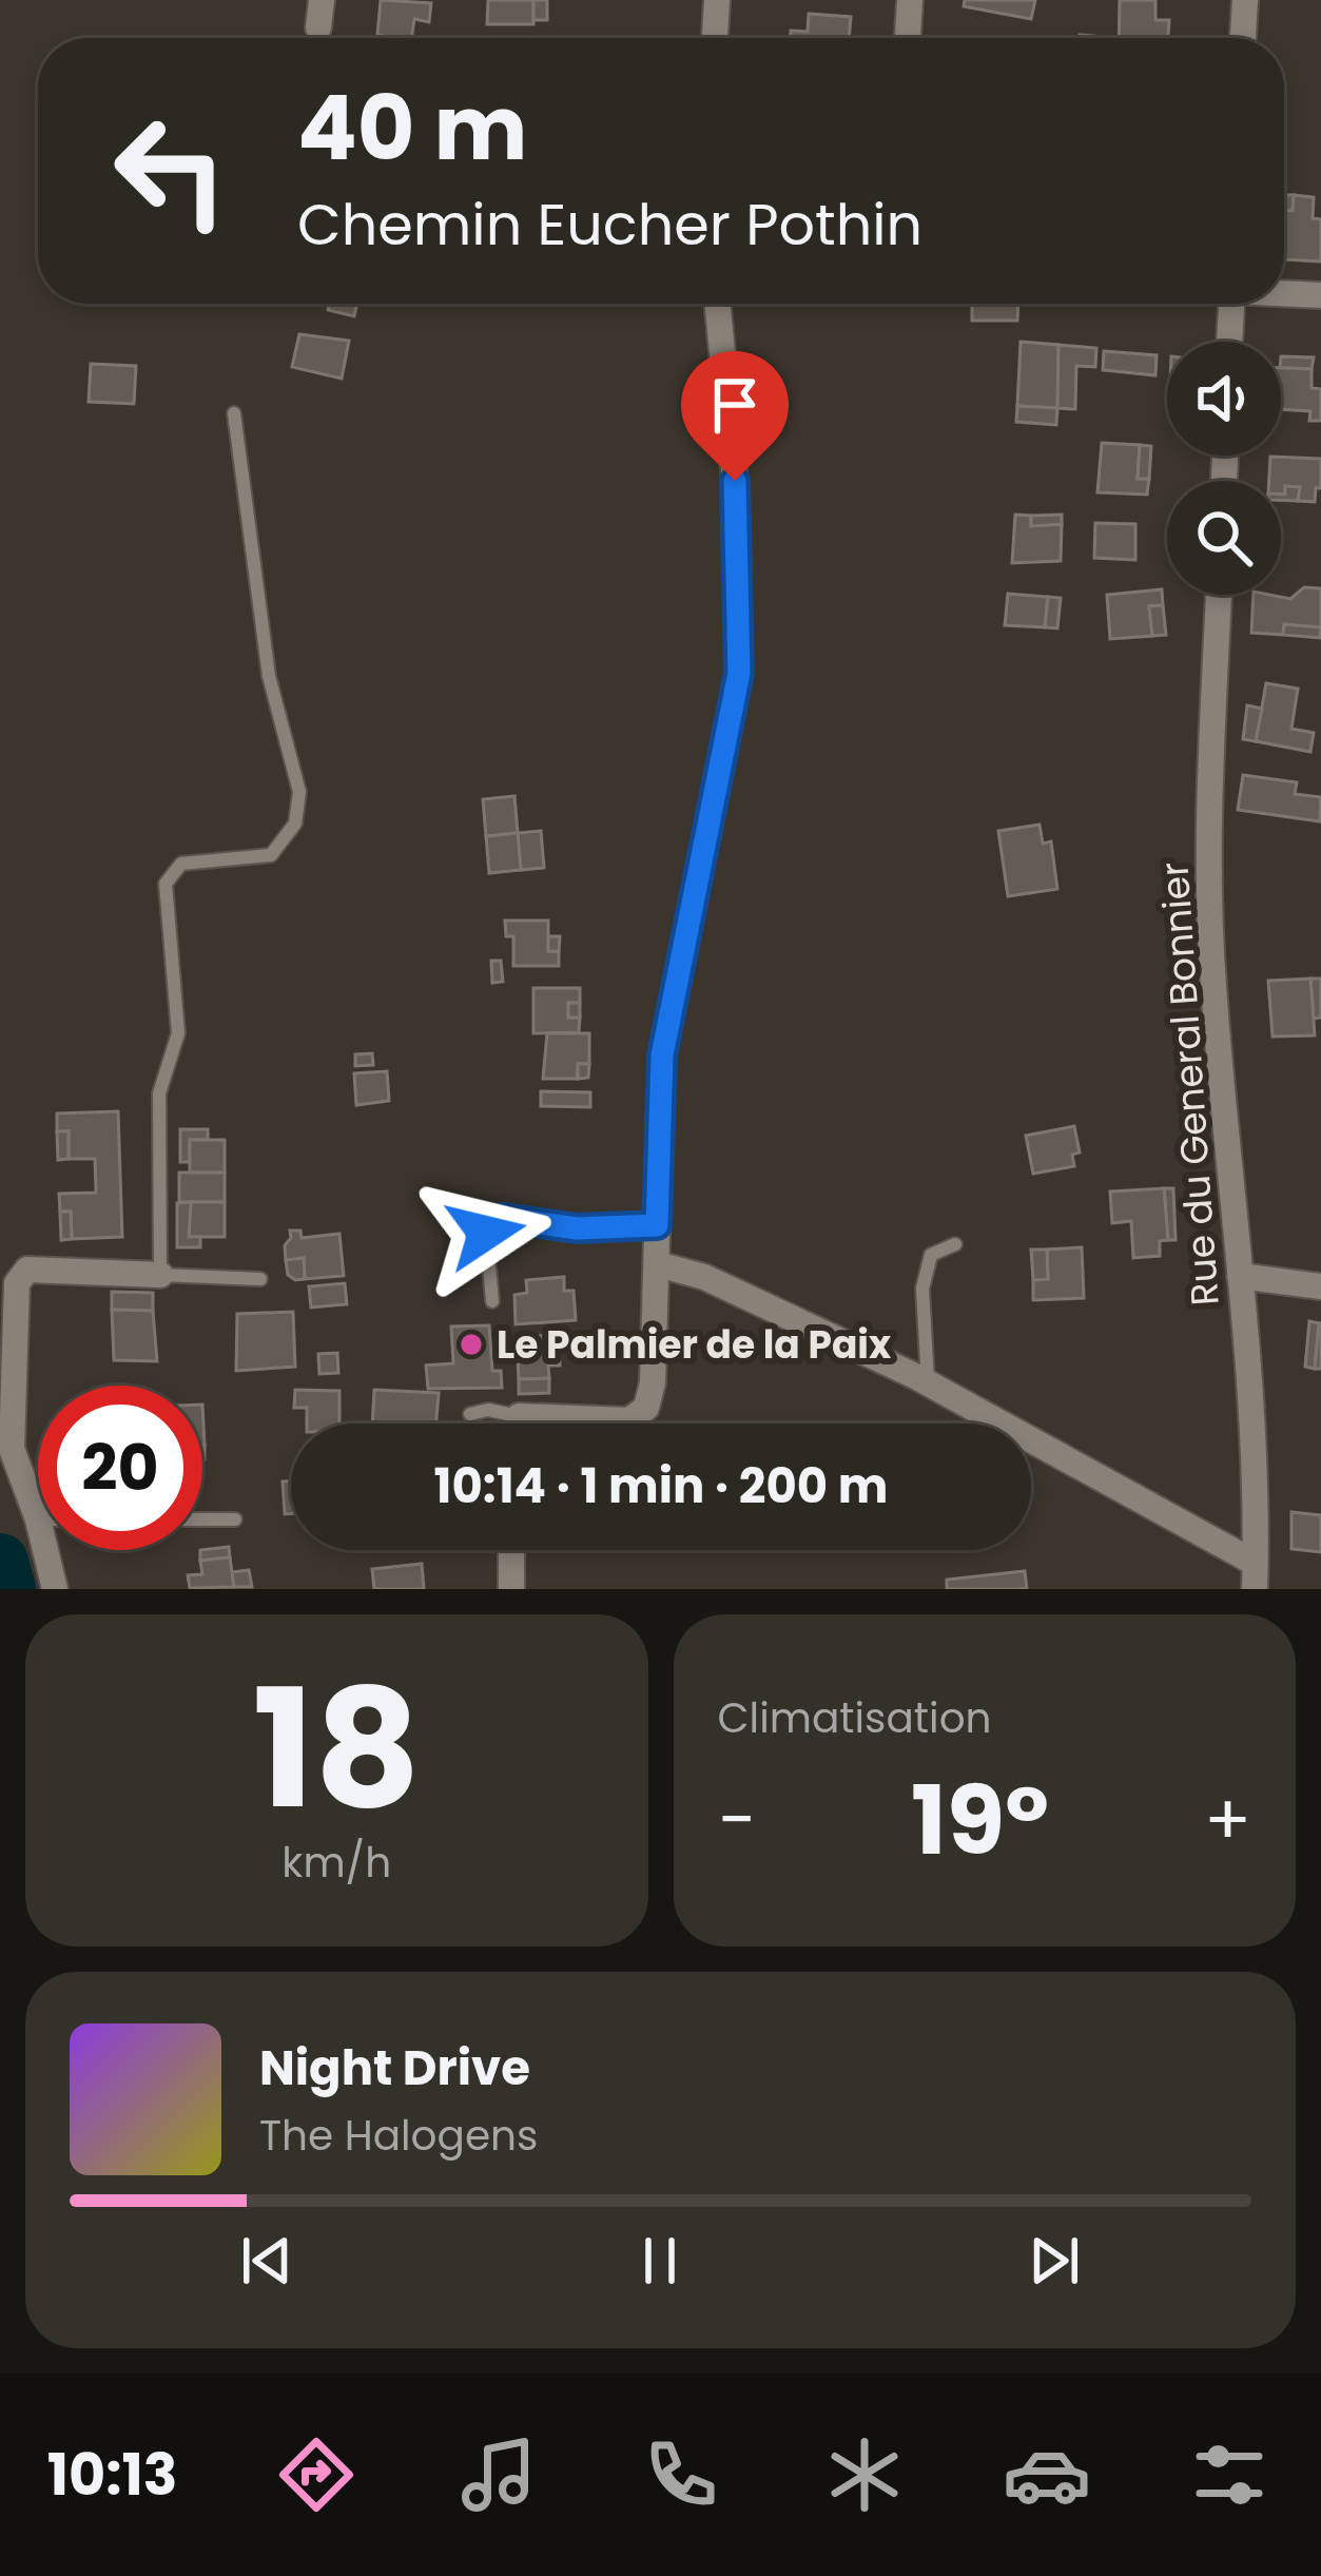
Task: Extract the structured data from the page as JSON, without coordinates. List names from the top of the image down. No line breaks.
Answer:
{"streets":{"street":["Rue du General Bonnier"]},"places":["Le Palmier de la Paix"],"page":{"turn":["40 m","Chemin Eucher Pothin"],"limit":"20","trip":"10:14 · 1 min · 200 m","tile":[["18","km/h"],"Climatisation"],"heat":["−","19°","+"],"song":["Night Drive","The Halogens"],"tabs":"10:13"}}
